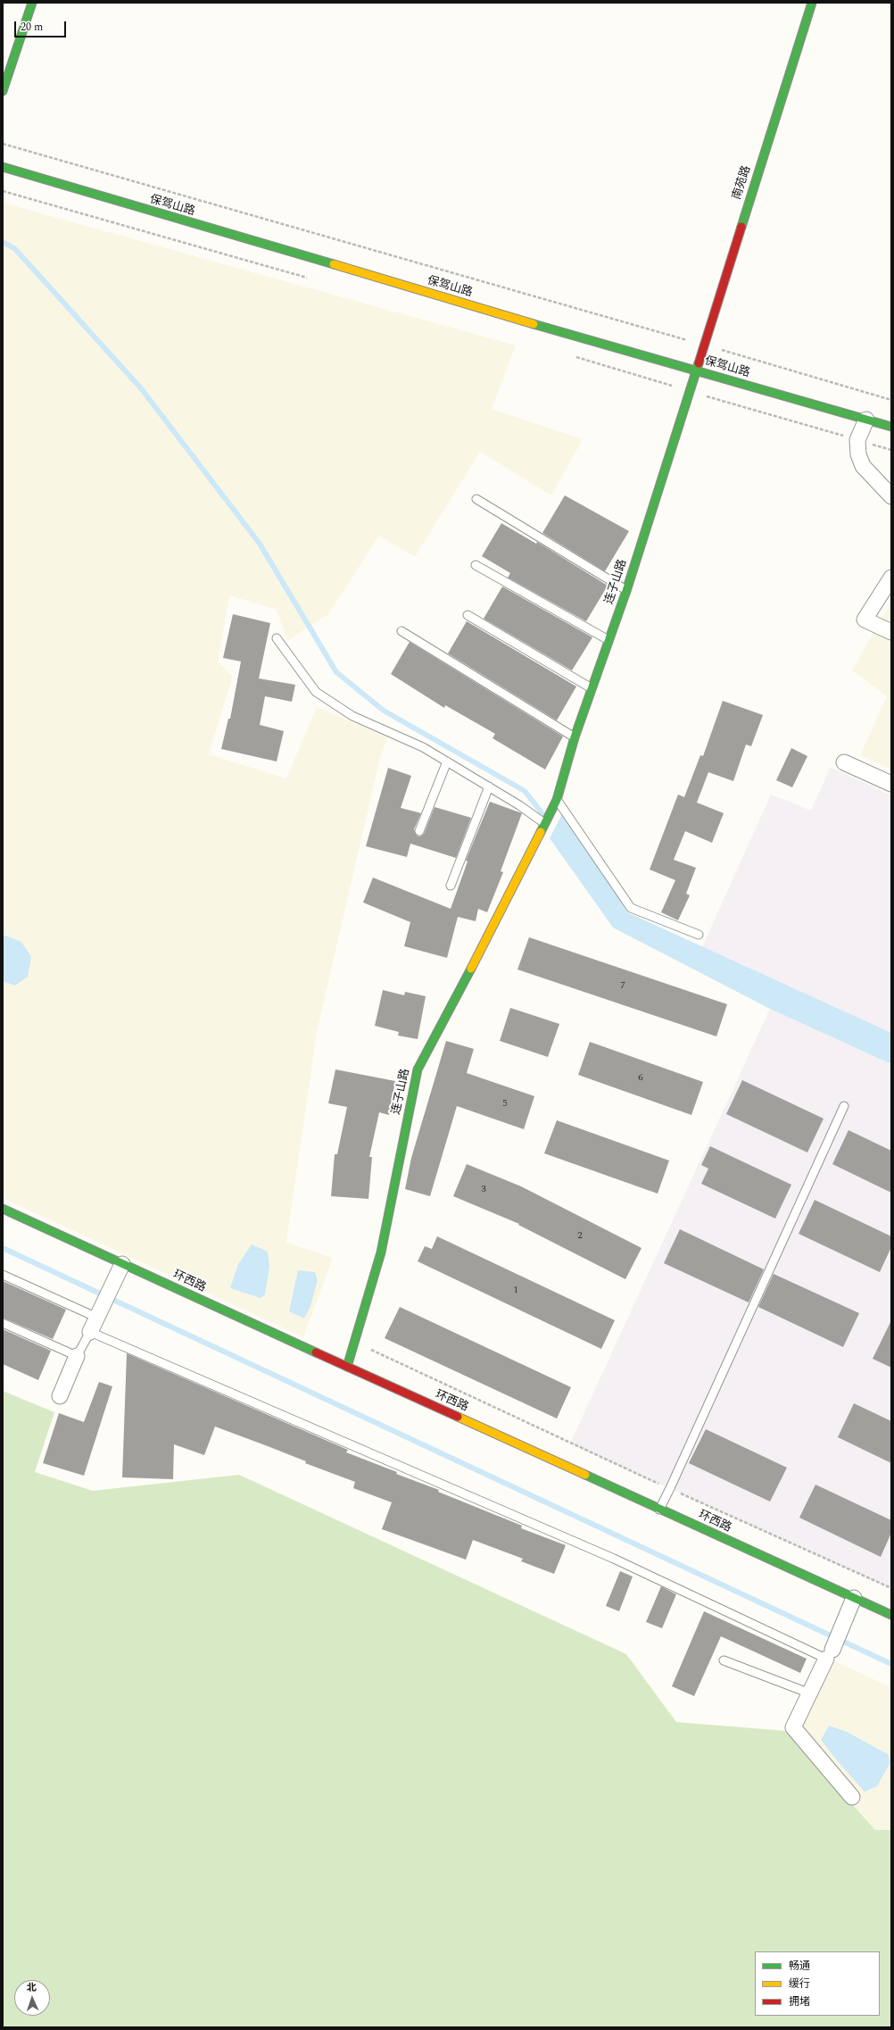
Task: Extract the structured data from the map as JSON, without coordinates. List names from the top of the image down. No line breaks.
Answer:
{"streets":{"street":["南苑路","保驾山路","连子山路","环西路"]},"crossings":[["南苑路","保驾山路"],["南苑路","连子山路"],["保驾山路","连子山路"],["连子山路","环西路"]],"house_numbers":["7","6","5","3","2","1"],"legend":["畅通","缓行","拥堵"],"scale_bar":"20 m","north":"top"}
